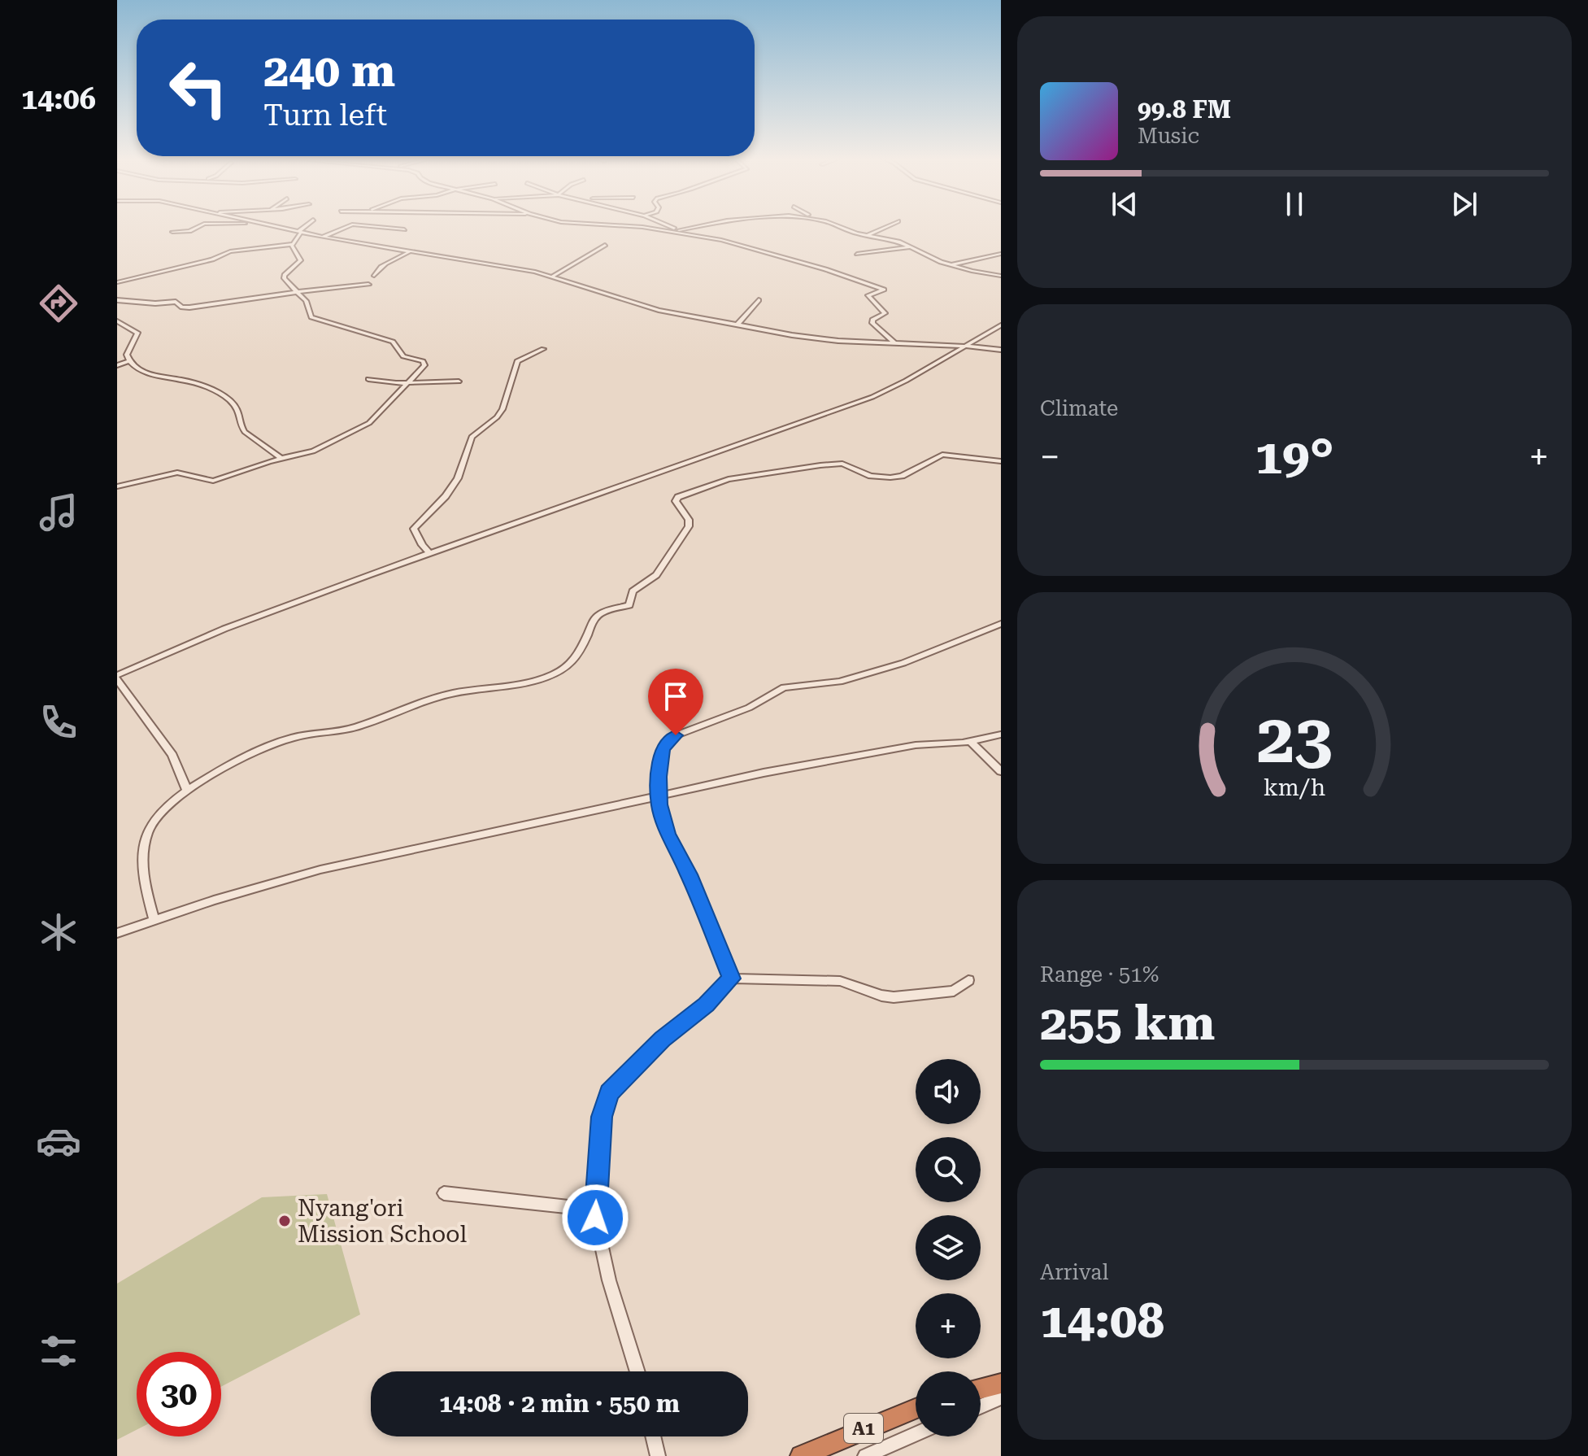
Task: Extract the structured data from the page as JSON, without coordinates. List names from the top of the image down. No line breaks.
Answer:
{"streets":{"highway":["A1"]},"places":["Nyang'ori Mission School"],"page":{"tabs":"14:06","turn":["240 m","Turn left"],"song":["99.8 FM","Music"],"tile":["Climate",["Range · 51%","255 km"],["Arrival","14:08"]],"heat":["−","19°","+"],"map_buttons":["+","−"],"limit":"30","trip":"14:08 · 2 min · 550 m","gauge":["23","km/h"]}}
